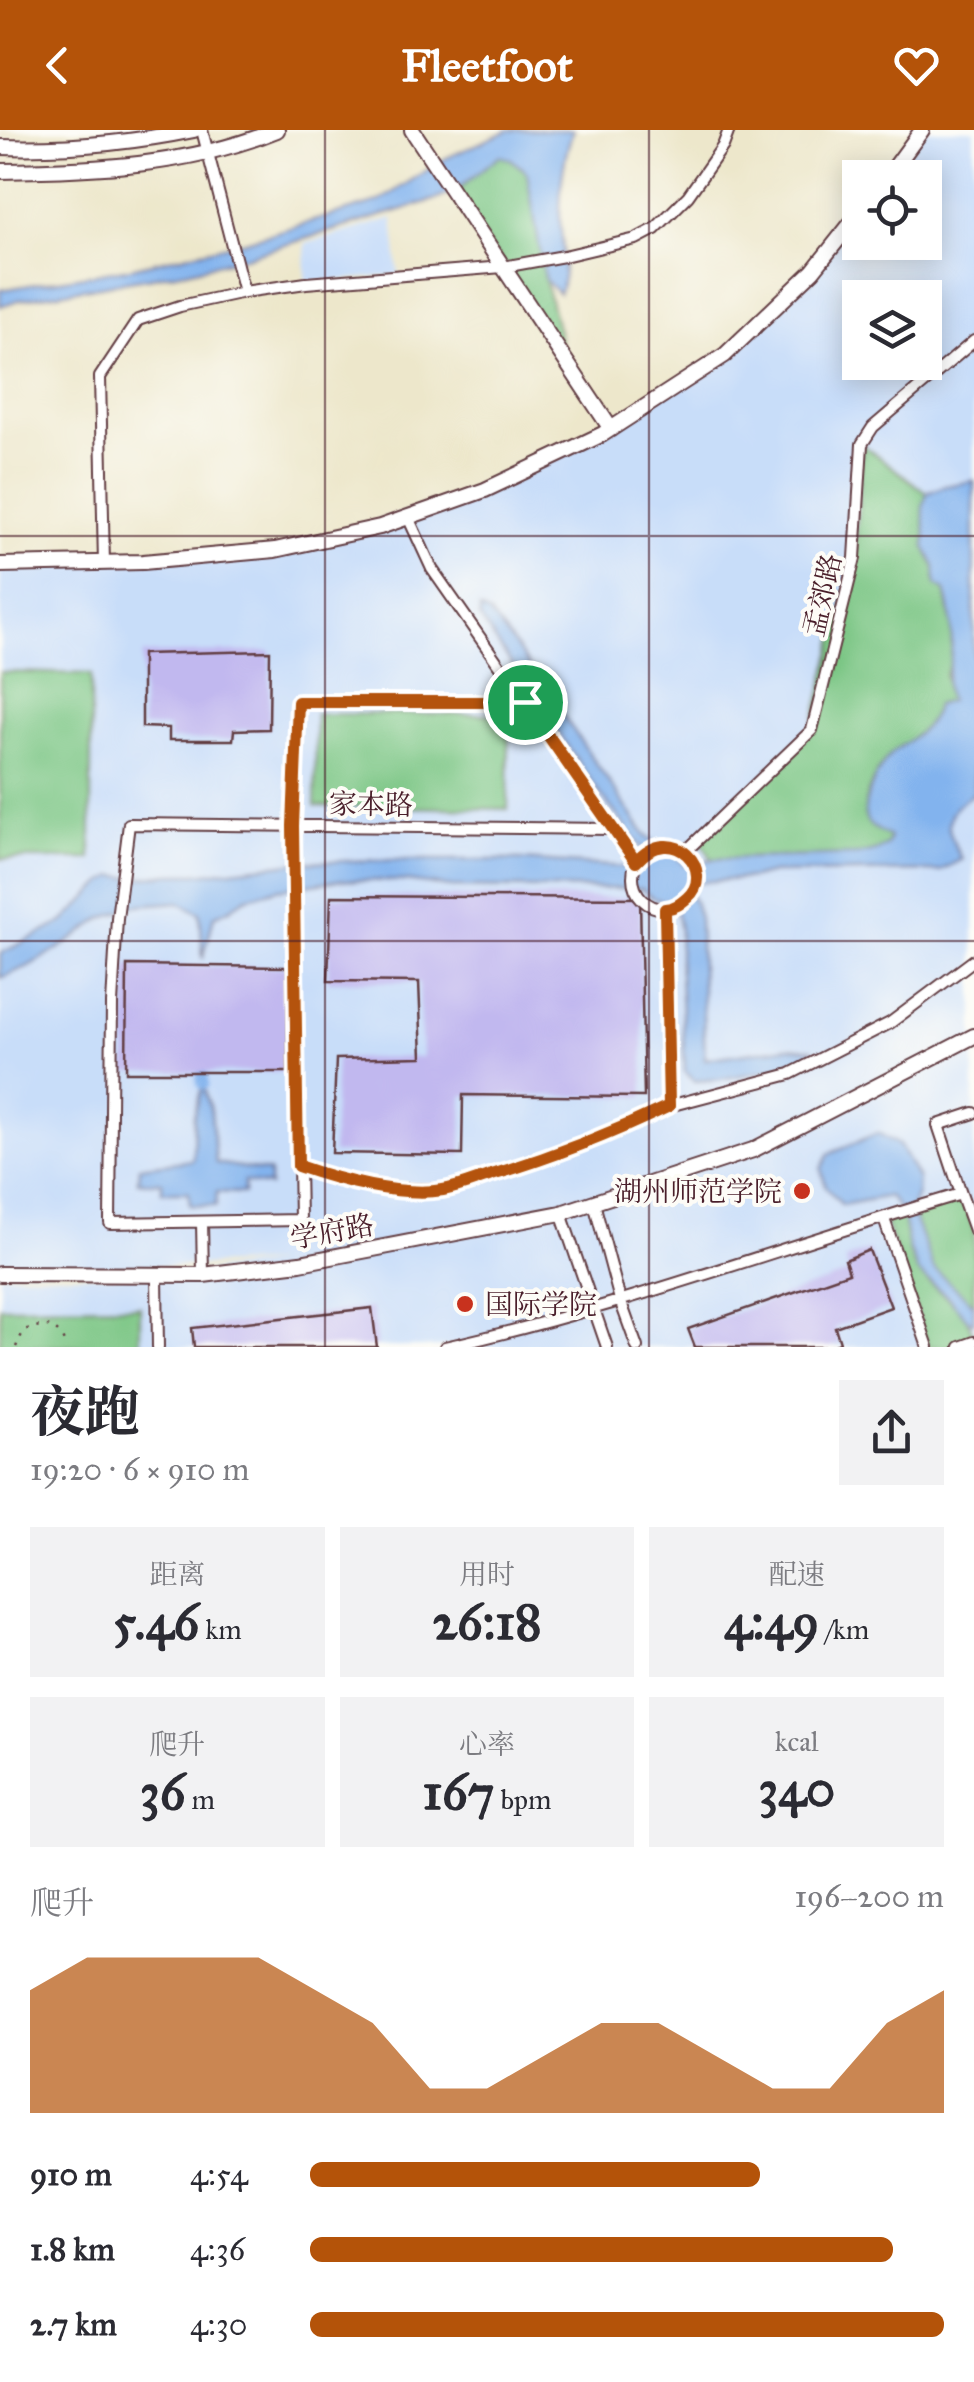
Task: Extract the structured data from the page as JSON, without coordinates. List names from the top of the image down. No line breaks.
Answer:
{"streets":{"main road":["学府路"],"street":["孟郊路","家本路"]},"places":["湖州师范学院","国际学院"],"page":{"header":"Fleetfoot","heading":["夜跑","19:20 · 6 × 910 m"],"stats":[["距离","5.46 km"],["用时","26:18"],["配速","4:49 /km"],["爬升","36 m"],["心率","167 bpm"],["kcal","340"]],"chart":["爬升","196–200 m"],"list":[{"name":"910 m","note":"4:54"},{"name":"1.8 km","note":"4:36"},{"name":"2.7 km","note":"4:30"}]}}
